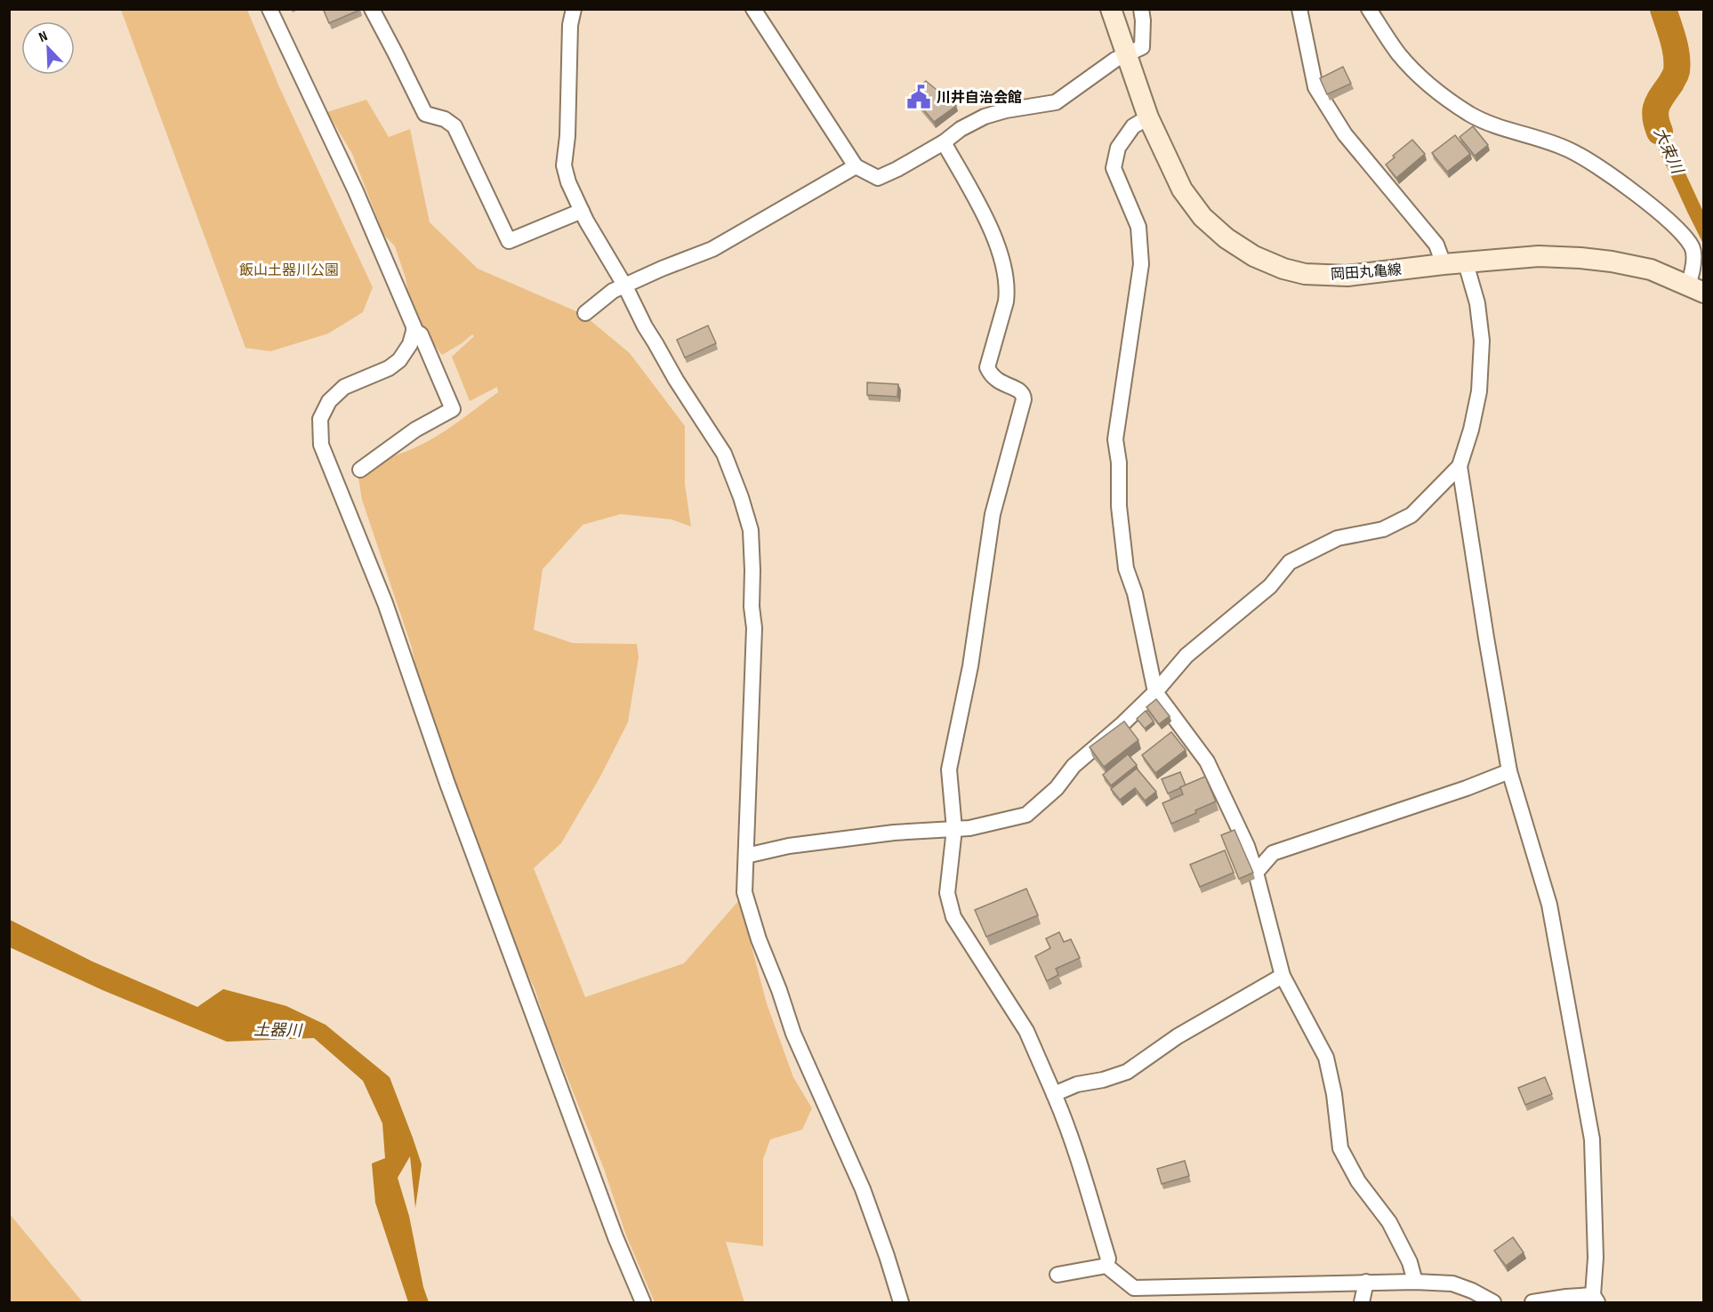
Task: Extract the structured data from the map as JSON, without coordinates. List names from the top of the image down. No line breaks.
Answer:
{"streets":{"main road":["岡田丸亀線"]},"water":["大束川","土器川"],"parks":["飯山土器川公園"],"places":{"public building":["川井自治会館"]},"north":"top left"}
